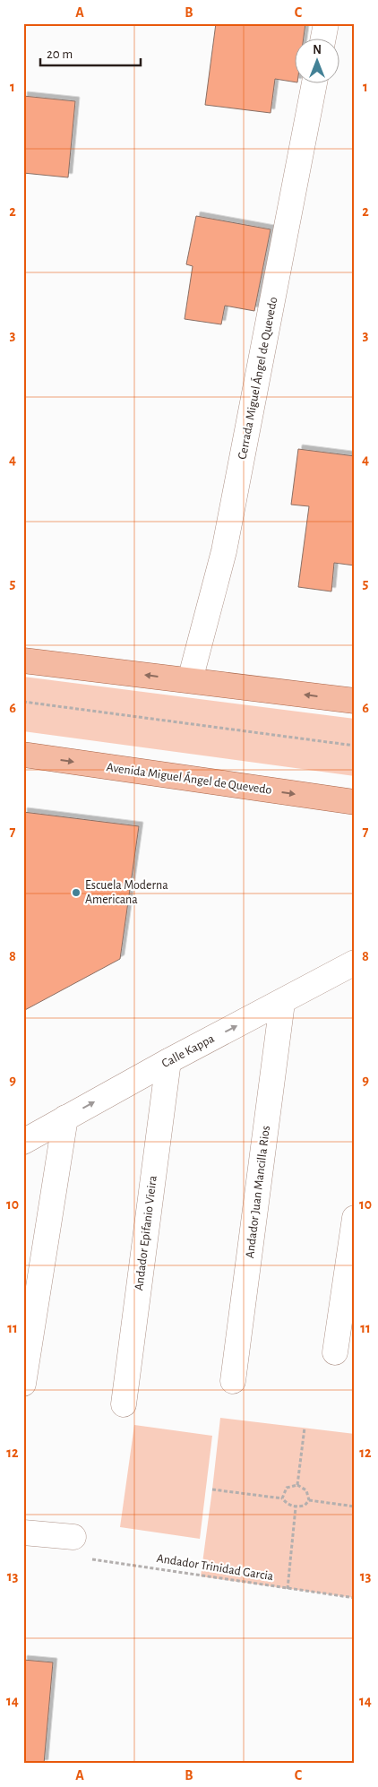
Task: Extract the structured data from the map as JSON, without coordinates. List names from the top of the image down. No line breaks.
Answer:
{"streets":{"main road":["Avenida Miguel Ángel de Quevedo"],"street":["Cerrada Miguel Ángel de Quevedo","Calle Kappa","Andador Juan Mancilla Rios","Andador Epifanio Vieira"],"path":["Andador Trinidad Garcia"]},"crossings":[["Calle Kappa","Andador Juan Mancilla Rios"],["Calle Kappa","Andador Epifanio Vieira"]],"one_way":["Calle Kappa"],"places":["Escuela Moderna Americana"],"scale_bar":"20 m","north":"top","grid":{"columns":["A","B","C"],"rows":["1","2","3","4","5","6","7","8","9","10","11","12","13","14"]}}
